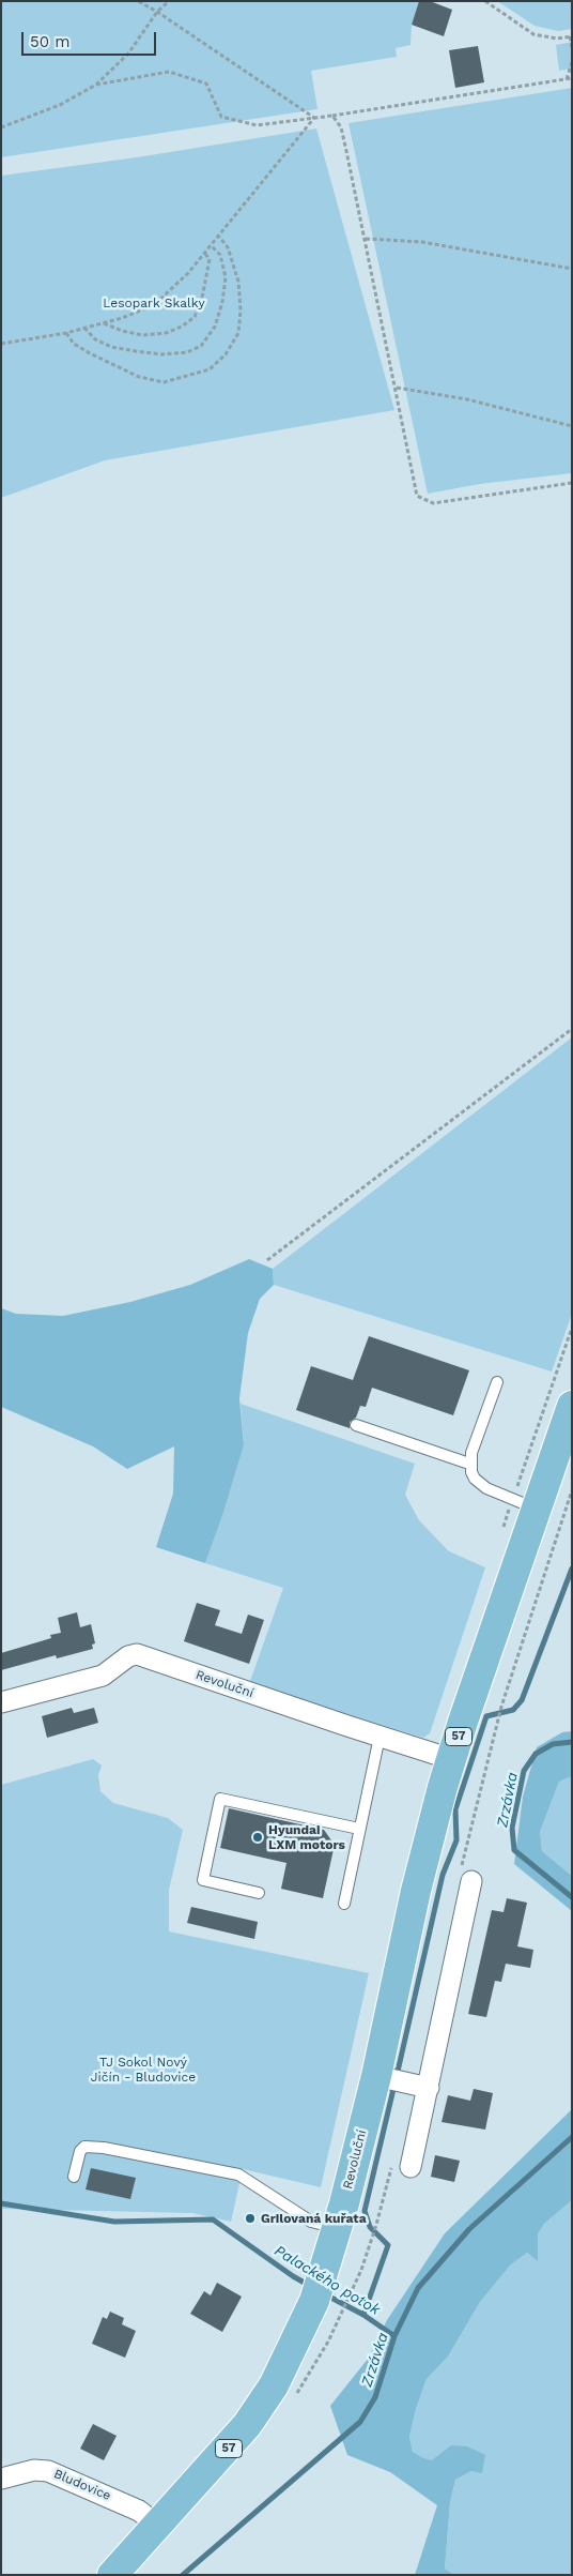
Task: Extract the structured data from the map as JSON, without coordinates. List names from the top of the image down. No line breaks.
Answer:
{"streets":{"main road":["Revoluční","57"],"street":["Bludovice"]},"crossings":[["Revoluční","57"],["57","Bludovice"]],"water":["Zrzávka","Palackého potok"],"parks":["Lesopark Skalky","TJ Sokol Nový Jičín - Bludovice"],"places":["Hyundai LXM motors","Grilovaná kuřata"],"scale_bar":"50 m"}
